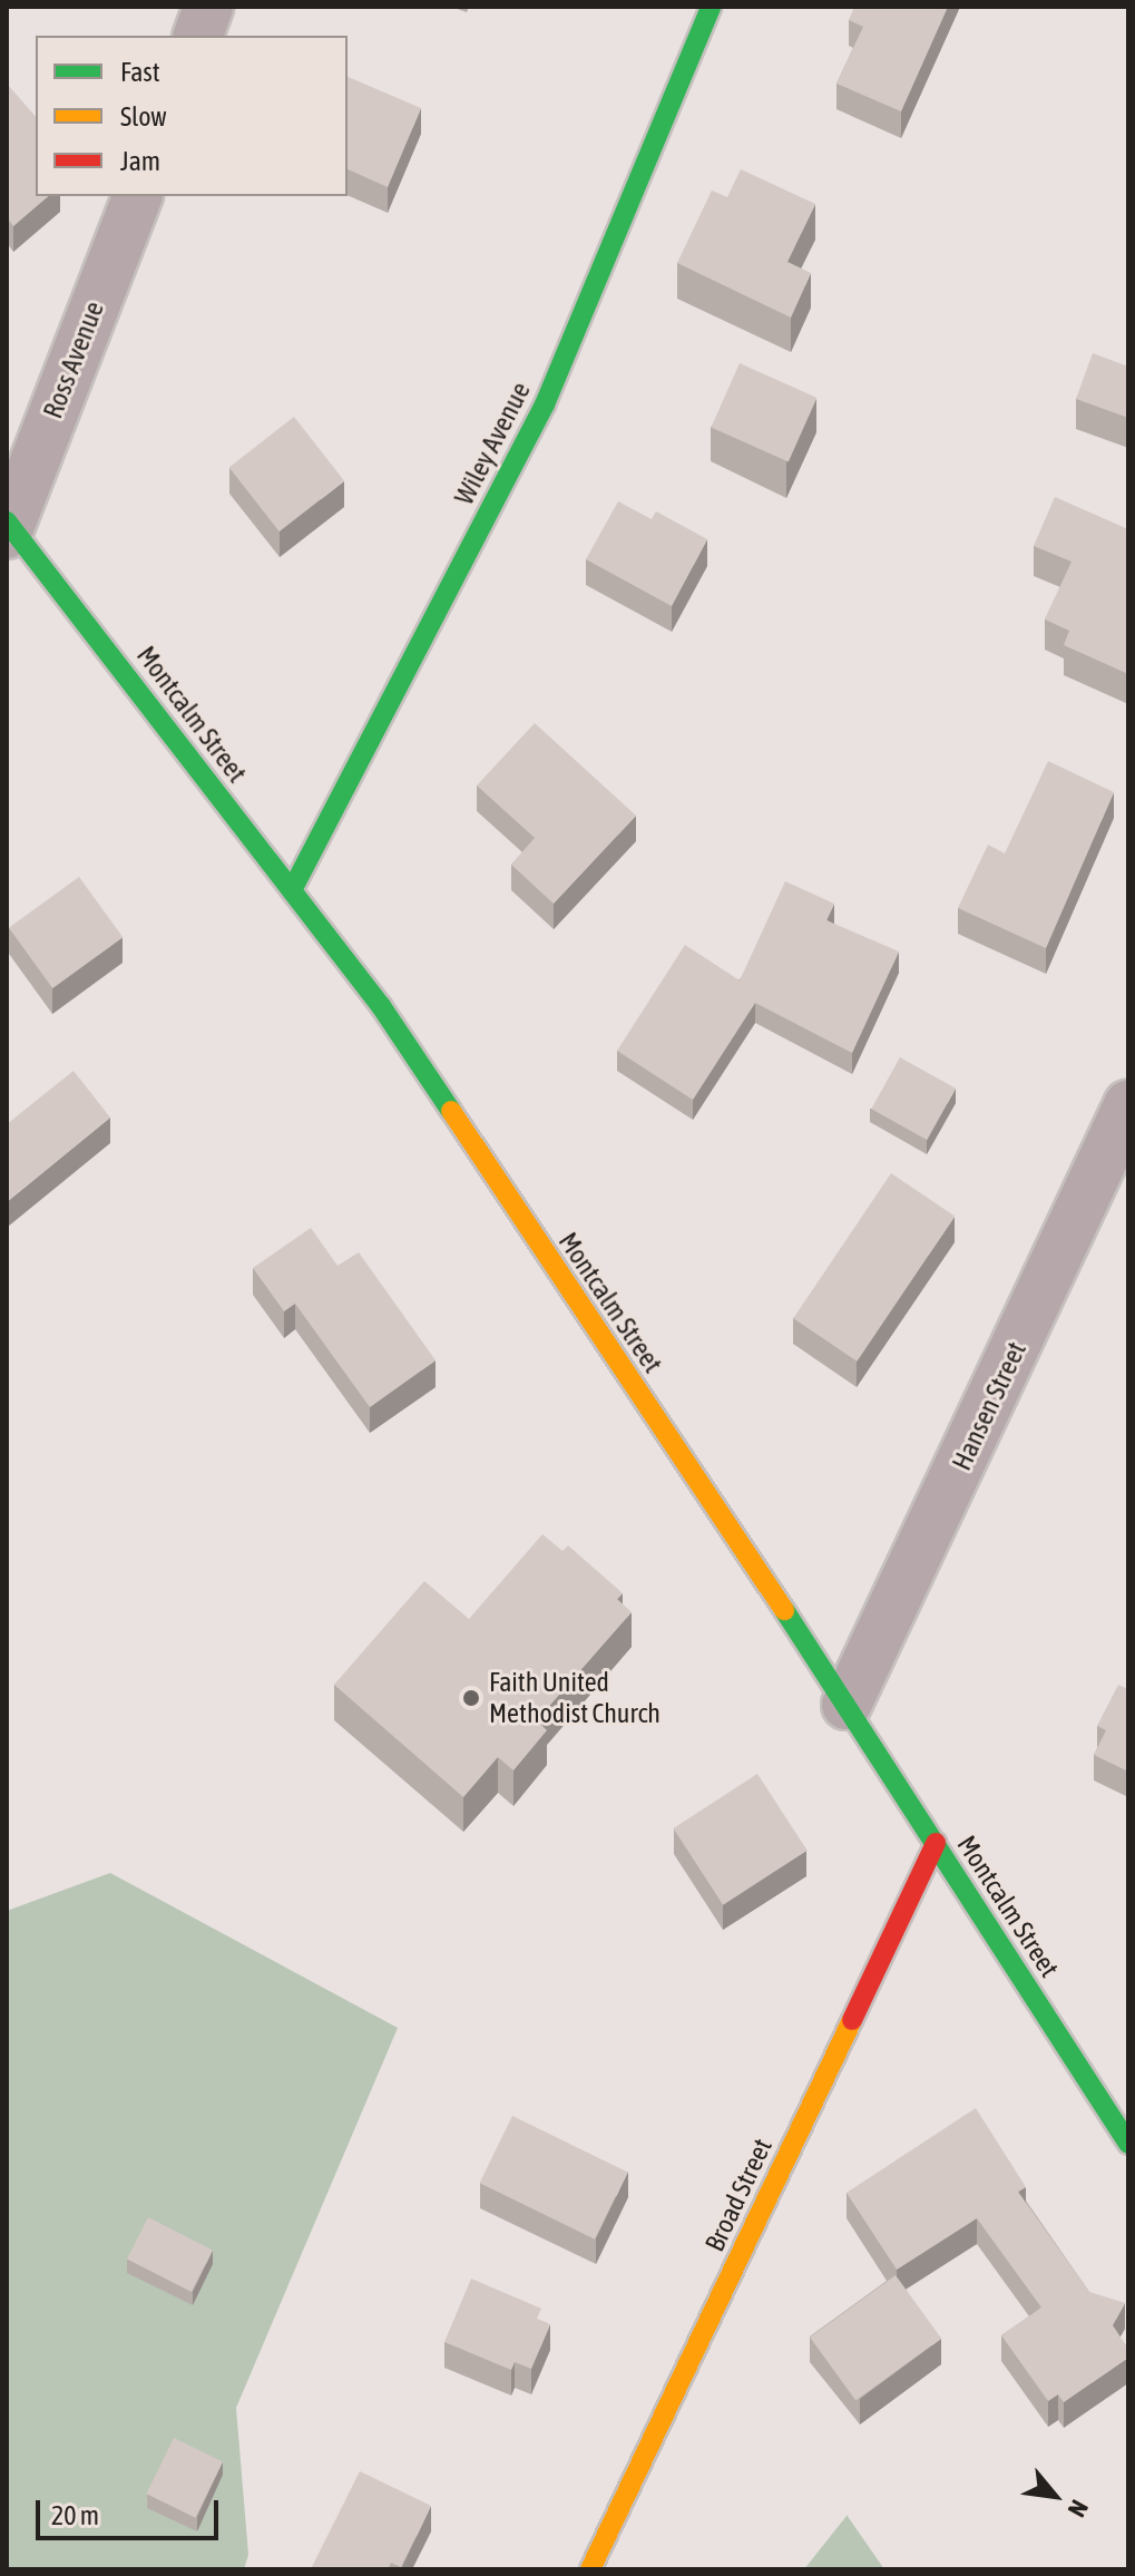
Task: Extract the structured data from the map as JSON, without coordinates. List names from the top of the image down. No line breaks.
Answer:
{"streets":{"main road":["Wiley Avenue","Montcalm Street","Broad Street"],"street":["Ross Avenue","Hansen Street"]},"crossings":[["Ross Avenue","Montcalm Street"],["Wiley Avenue","Montcalm Street"],["Montcalm Street","Hansen Street"],["Montcalm Street","Broad Street"]],"places":["Faith United Methodist Church"],"legend":["Fast","Slow","Jam"],"scale_bar":"20 m","north":"bottom right"}
